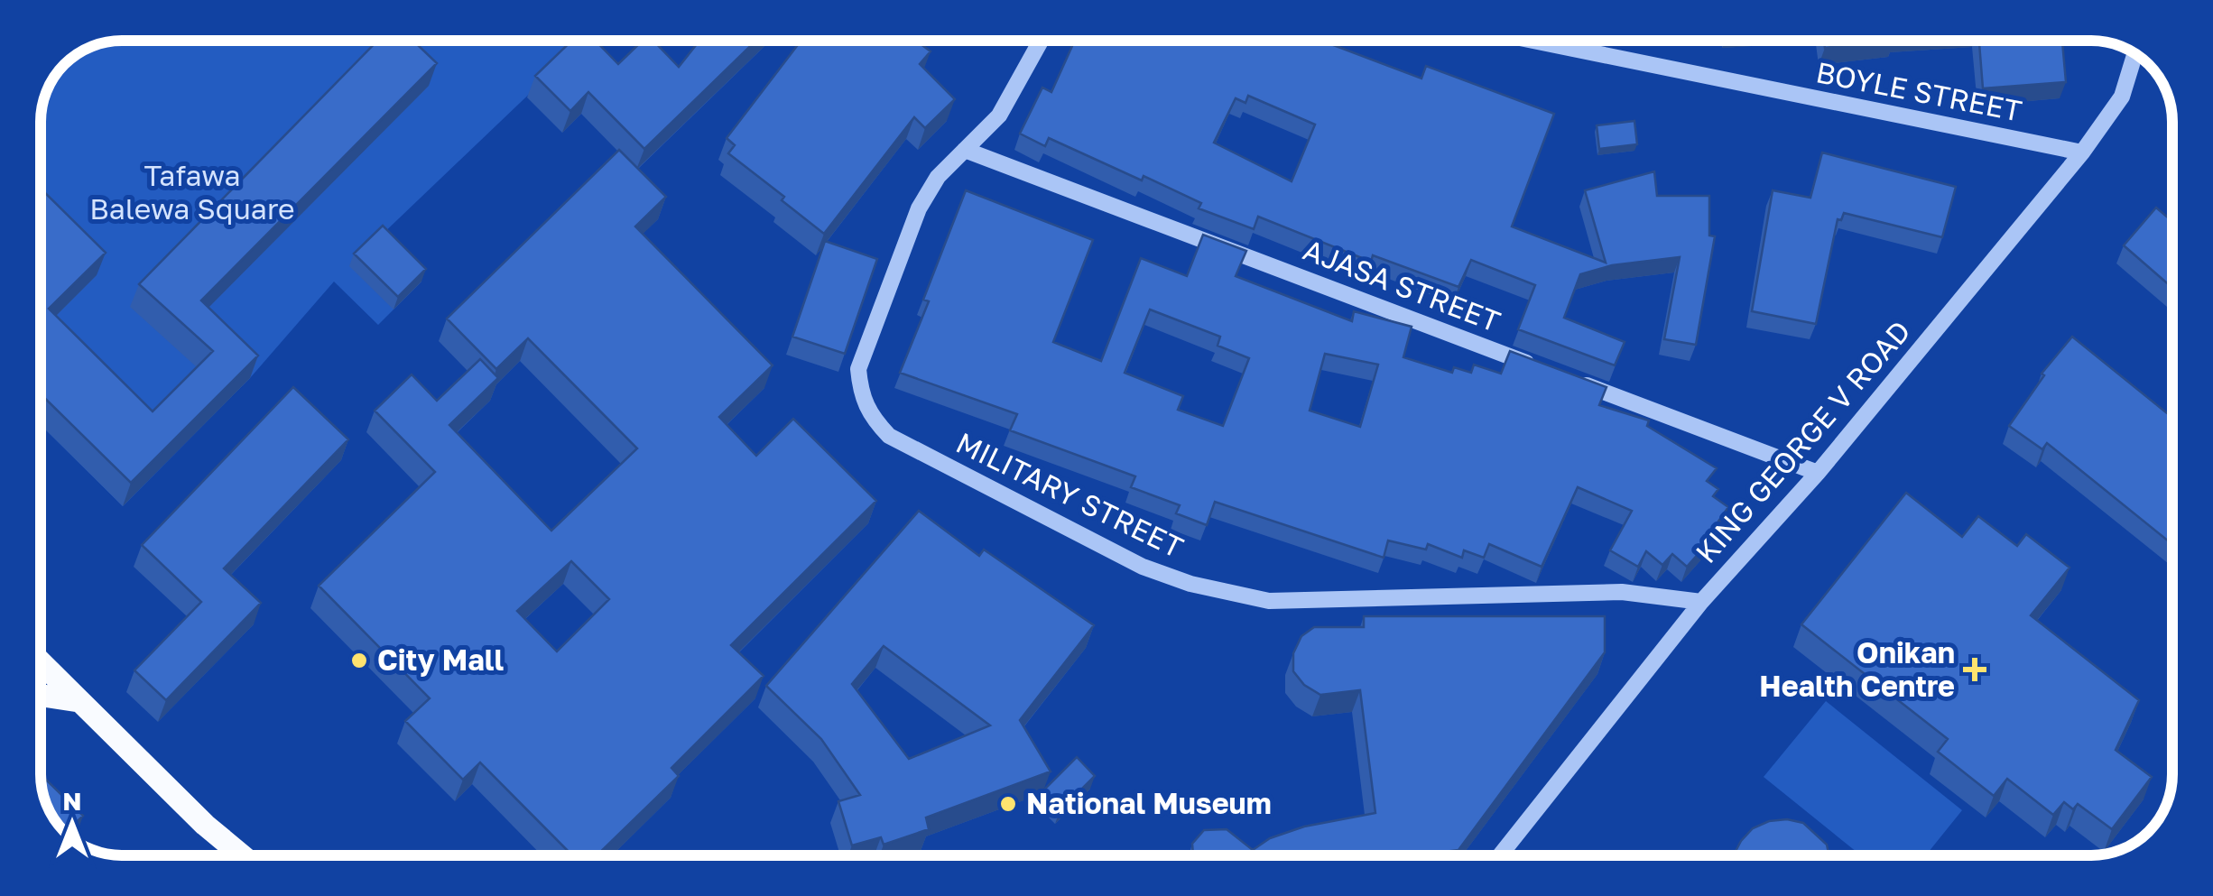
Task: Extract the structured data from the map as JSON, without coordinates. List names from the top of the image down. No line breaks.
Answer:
{"streets":{"street":["BOYLE STREET","AJASA STREET","KING GEORGE V ROAD","MILITARY STREET"]},"crossings":[["BOYLE STREET","KING GEORGE V ROAD"],["AJASA STREET","MILITARY STREET"],["KING GEORGE V ROAD","MILITARY STREET"]],"parks":["Tafawa Balewa Square"],"places":{"other":["City Mall","National Museum"],"health":["Onikan Health Centre"]},"north":"top"}
